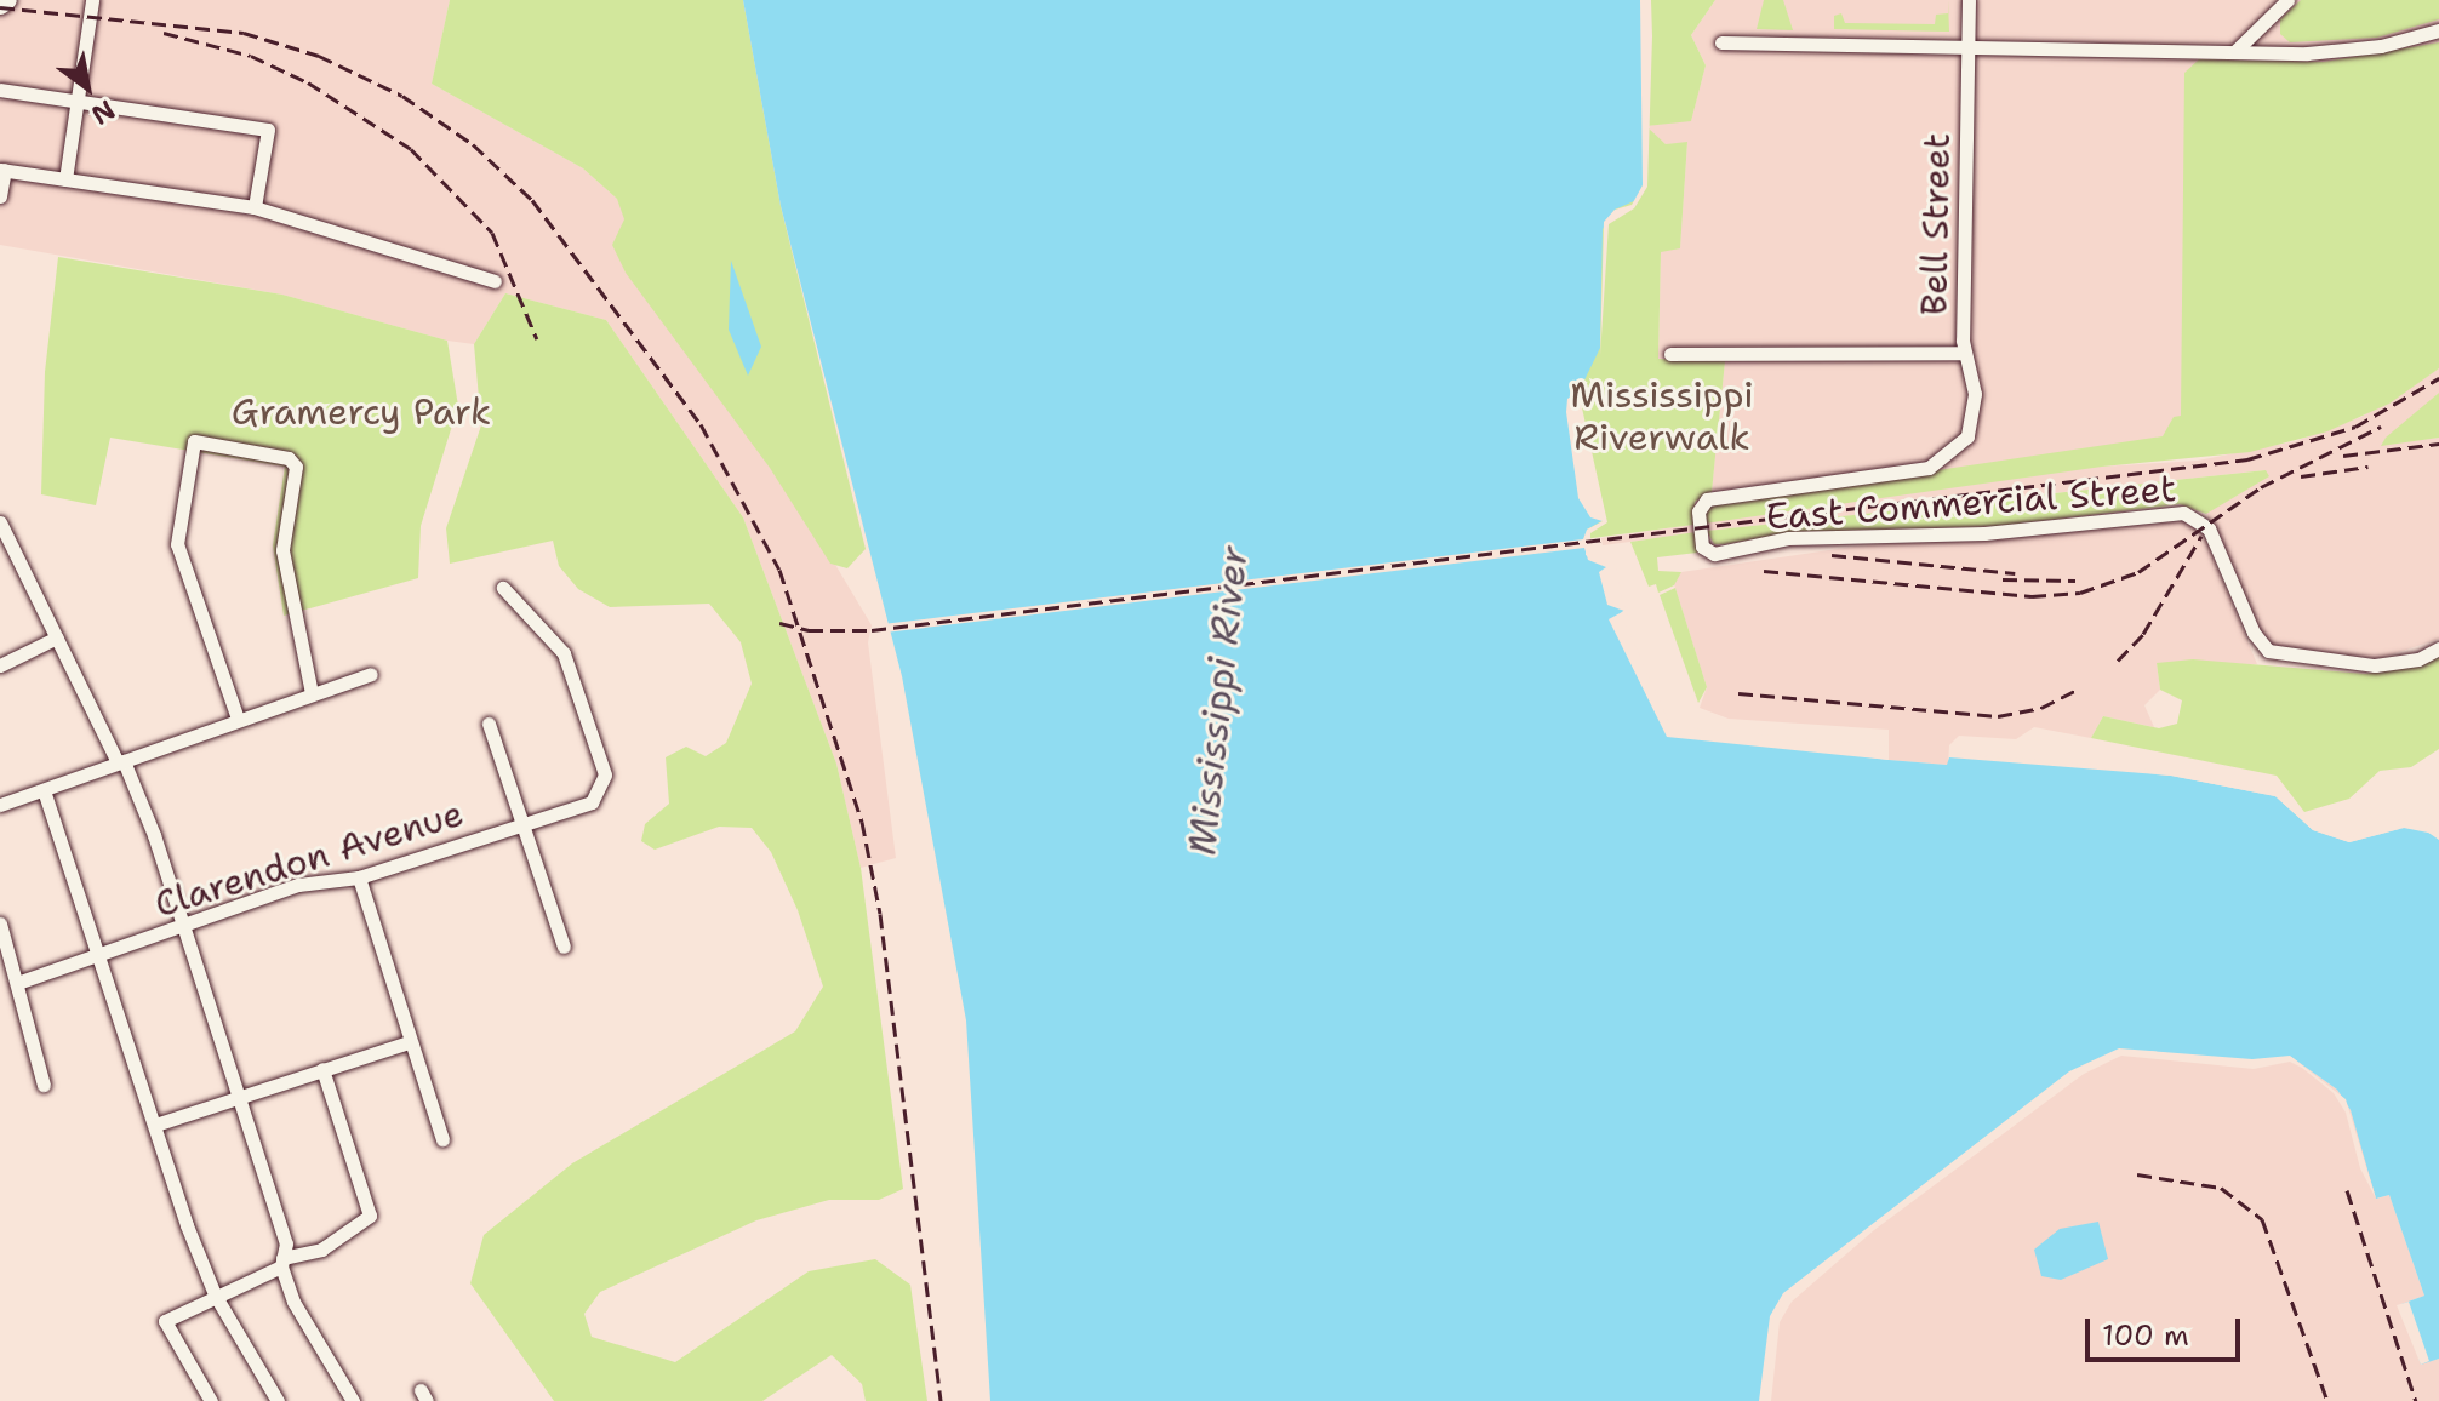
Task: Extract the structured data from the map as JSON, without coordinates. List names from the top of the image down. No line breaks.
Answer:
{"streets":{"street":["Bell Street","East Commercial Street","Clarendon Avenue"]},"crossings":[["Bell Street","East Commercial Street"]],"water":["Mississippi River"],"parks":["Mississippi Riverwalk","Gramercy Park"],"scale_bar":"100 m","north":"bottom right"}
